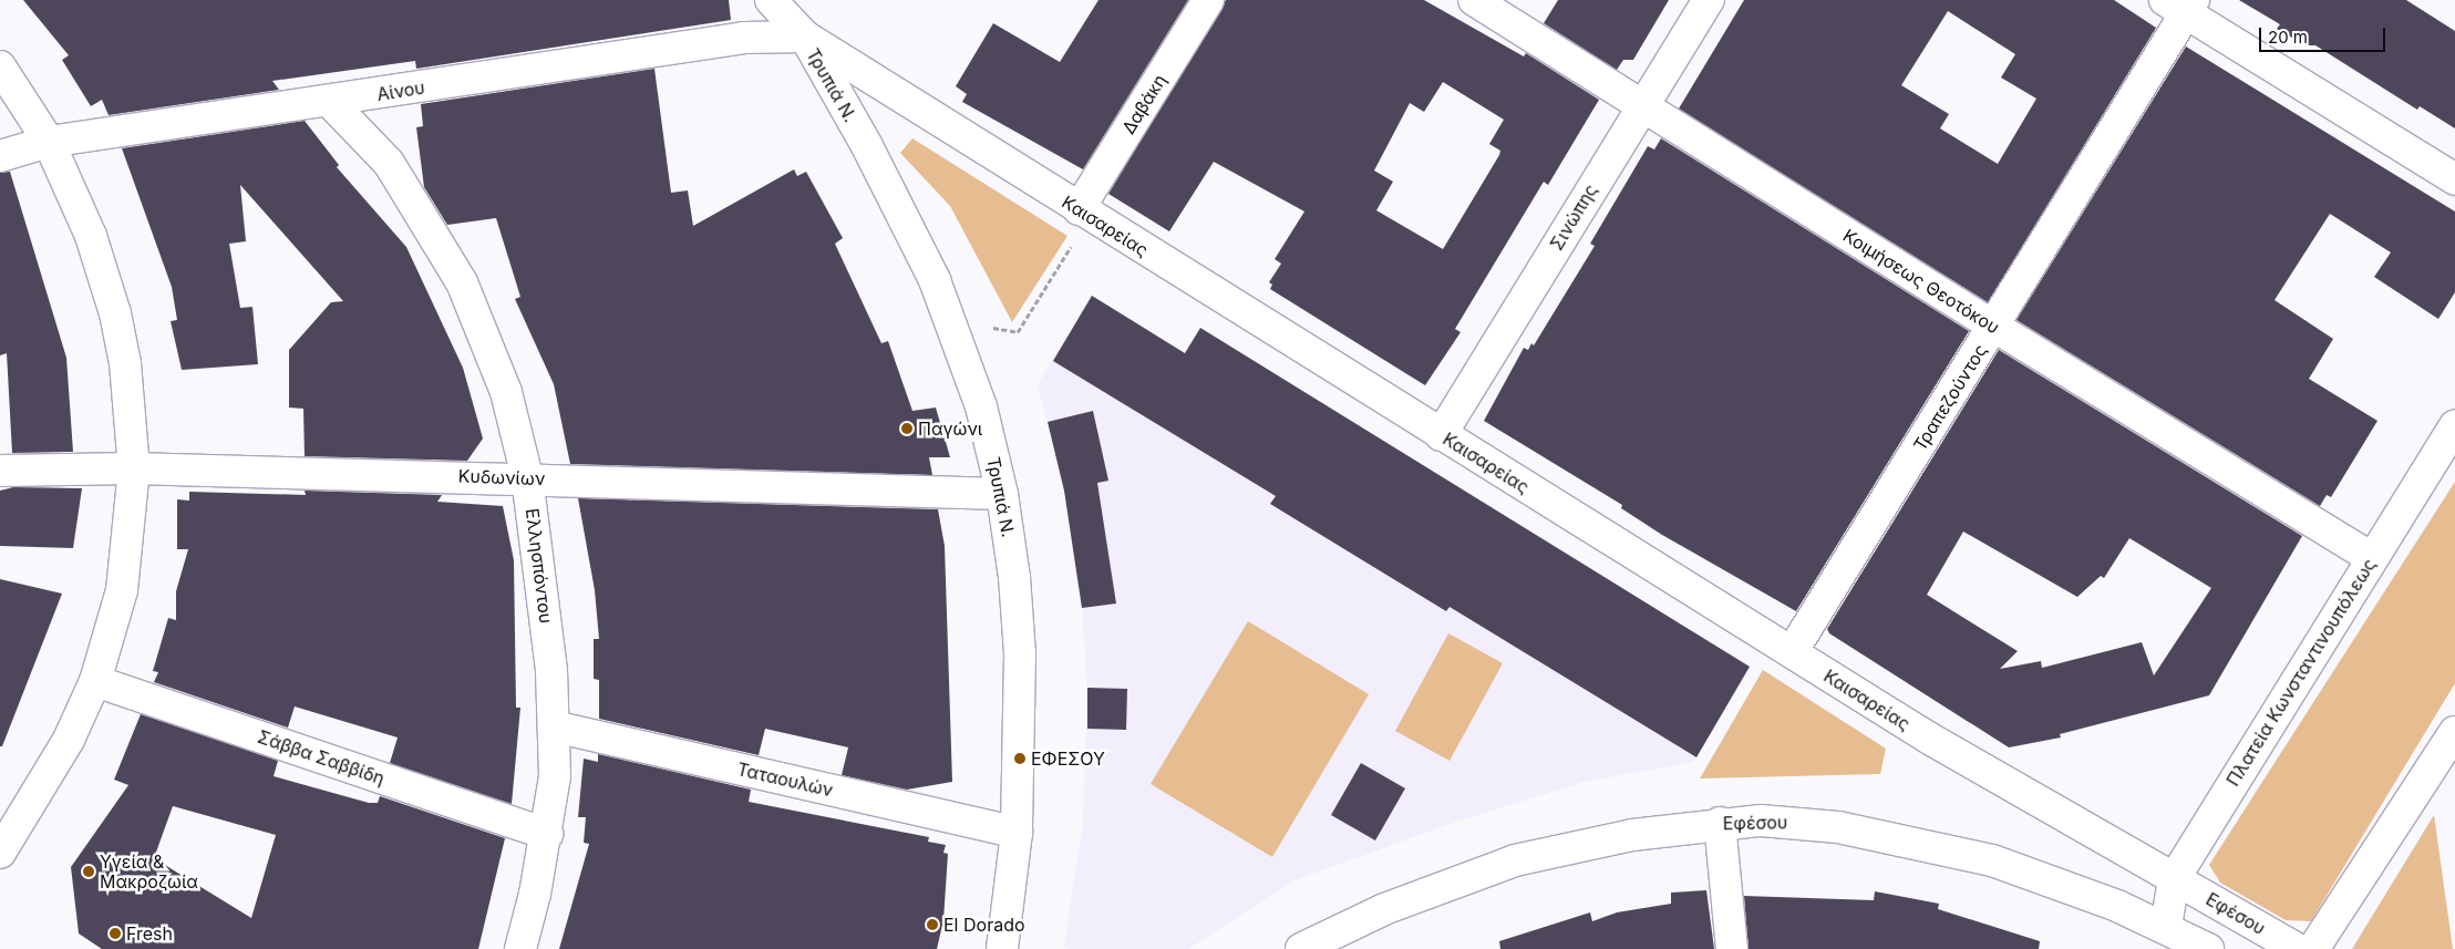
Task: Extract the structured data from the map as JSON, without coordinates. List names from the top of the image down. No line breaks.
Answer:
{"streets":{"street":["Τρυπιά Ν.","Αίνου","Δαβάκη","Σινώπης","Καισαρείας","Κοιμήσεως Θεοτόκου","Τραπεζούντος","Κυδωνίων","Ελλησπόντου","Πλατεία Κωνσταντινουπόλεως","Σάββα Σαββίδη","Ταταουλών","Εφέσου"]},"crossings":[["Τρυπιά Ν.","Αίνου"],["Τρυπιά Ν.","Καισαρείας"],["Τρυπιά Ν.","Κυδωνίων"],["Τρυπιά Ν.","Ταταουλών"],["Αίνου","Καισαρείας"],["Αίνου","Ελλησπόντου"],["Δαβάκη","Καισαρείας"],["Σινώπης","Καισαρείας"],["Σινώπης","Κοιμήσεως Θεοτόκου"],["Καισαρείας","Τραπεζούντος"],["Καισαρείας","Πλατεία Κωνσταντινουπόλεως"],["Καισαρείας","Εφέσου"],["Κοιμήσεως Θεοτόκου","Τραπεζούντος"],["Κοιμήσεως Θεοτόκου","Πλατεία Κωνσταντινουπόλεως"],["Κυδωνίων","Ελλησπόντου"],["Ελλησπόντου","Σάββα Σαββίδη"],["Ελλησπόντου","Ταταουλών"],["Πλατεία Κωνσταντινουπόλεως","Εφέσου"]],"places":["Παγώνι","ΕΦΕΣΟΥ","Υγεία & Μακροζωία","El Dorado","Fresh"],"scale_bar":"20 m"}
